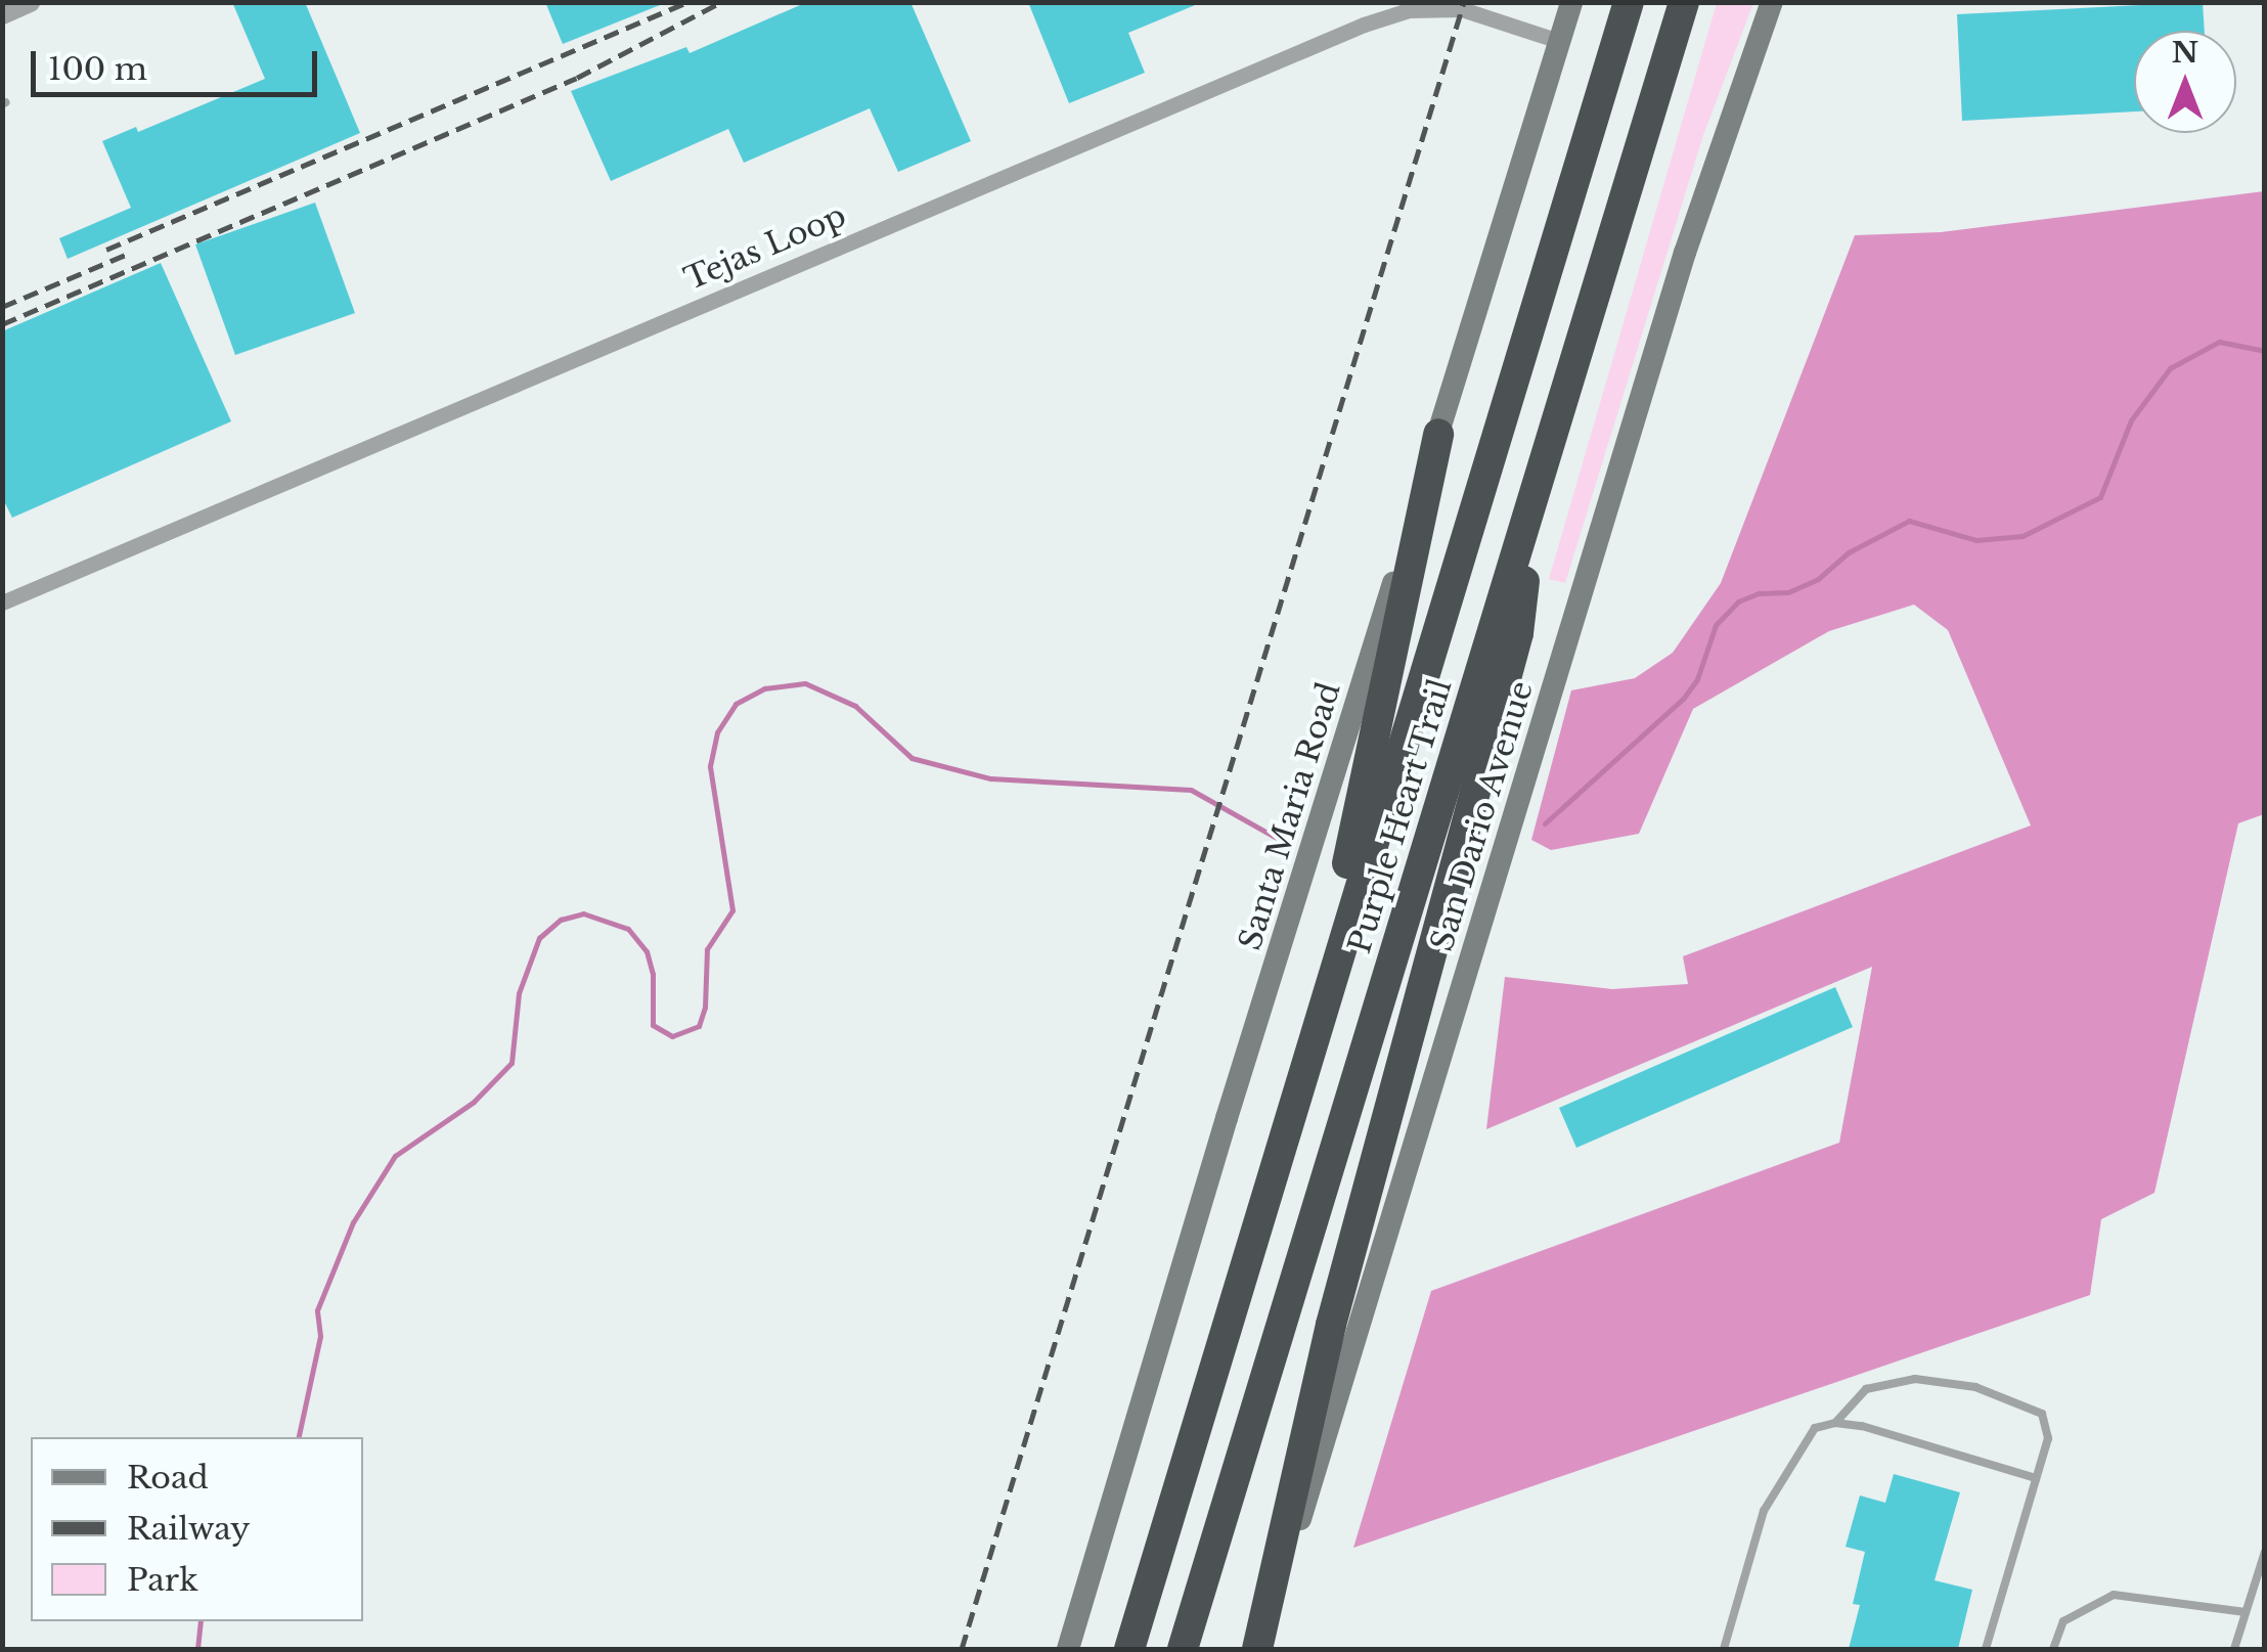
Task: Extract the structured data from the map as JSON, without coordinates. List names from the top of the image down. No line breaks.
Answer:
{"streets":{"highway":["Purple Heart Trail"],"main road":["Santa Maria Road","San Dario Avenue"],"street":["Tejas Loop"]},"crossings":[["Tejas Loop","Santa Maria Road"]],"legend":["Road","Railway","Park"],"scale_bar":"100 m","north":"top"}
